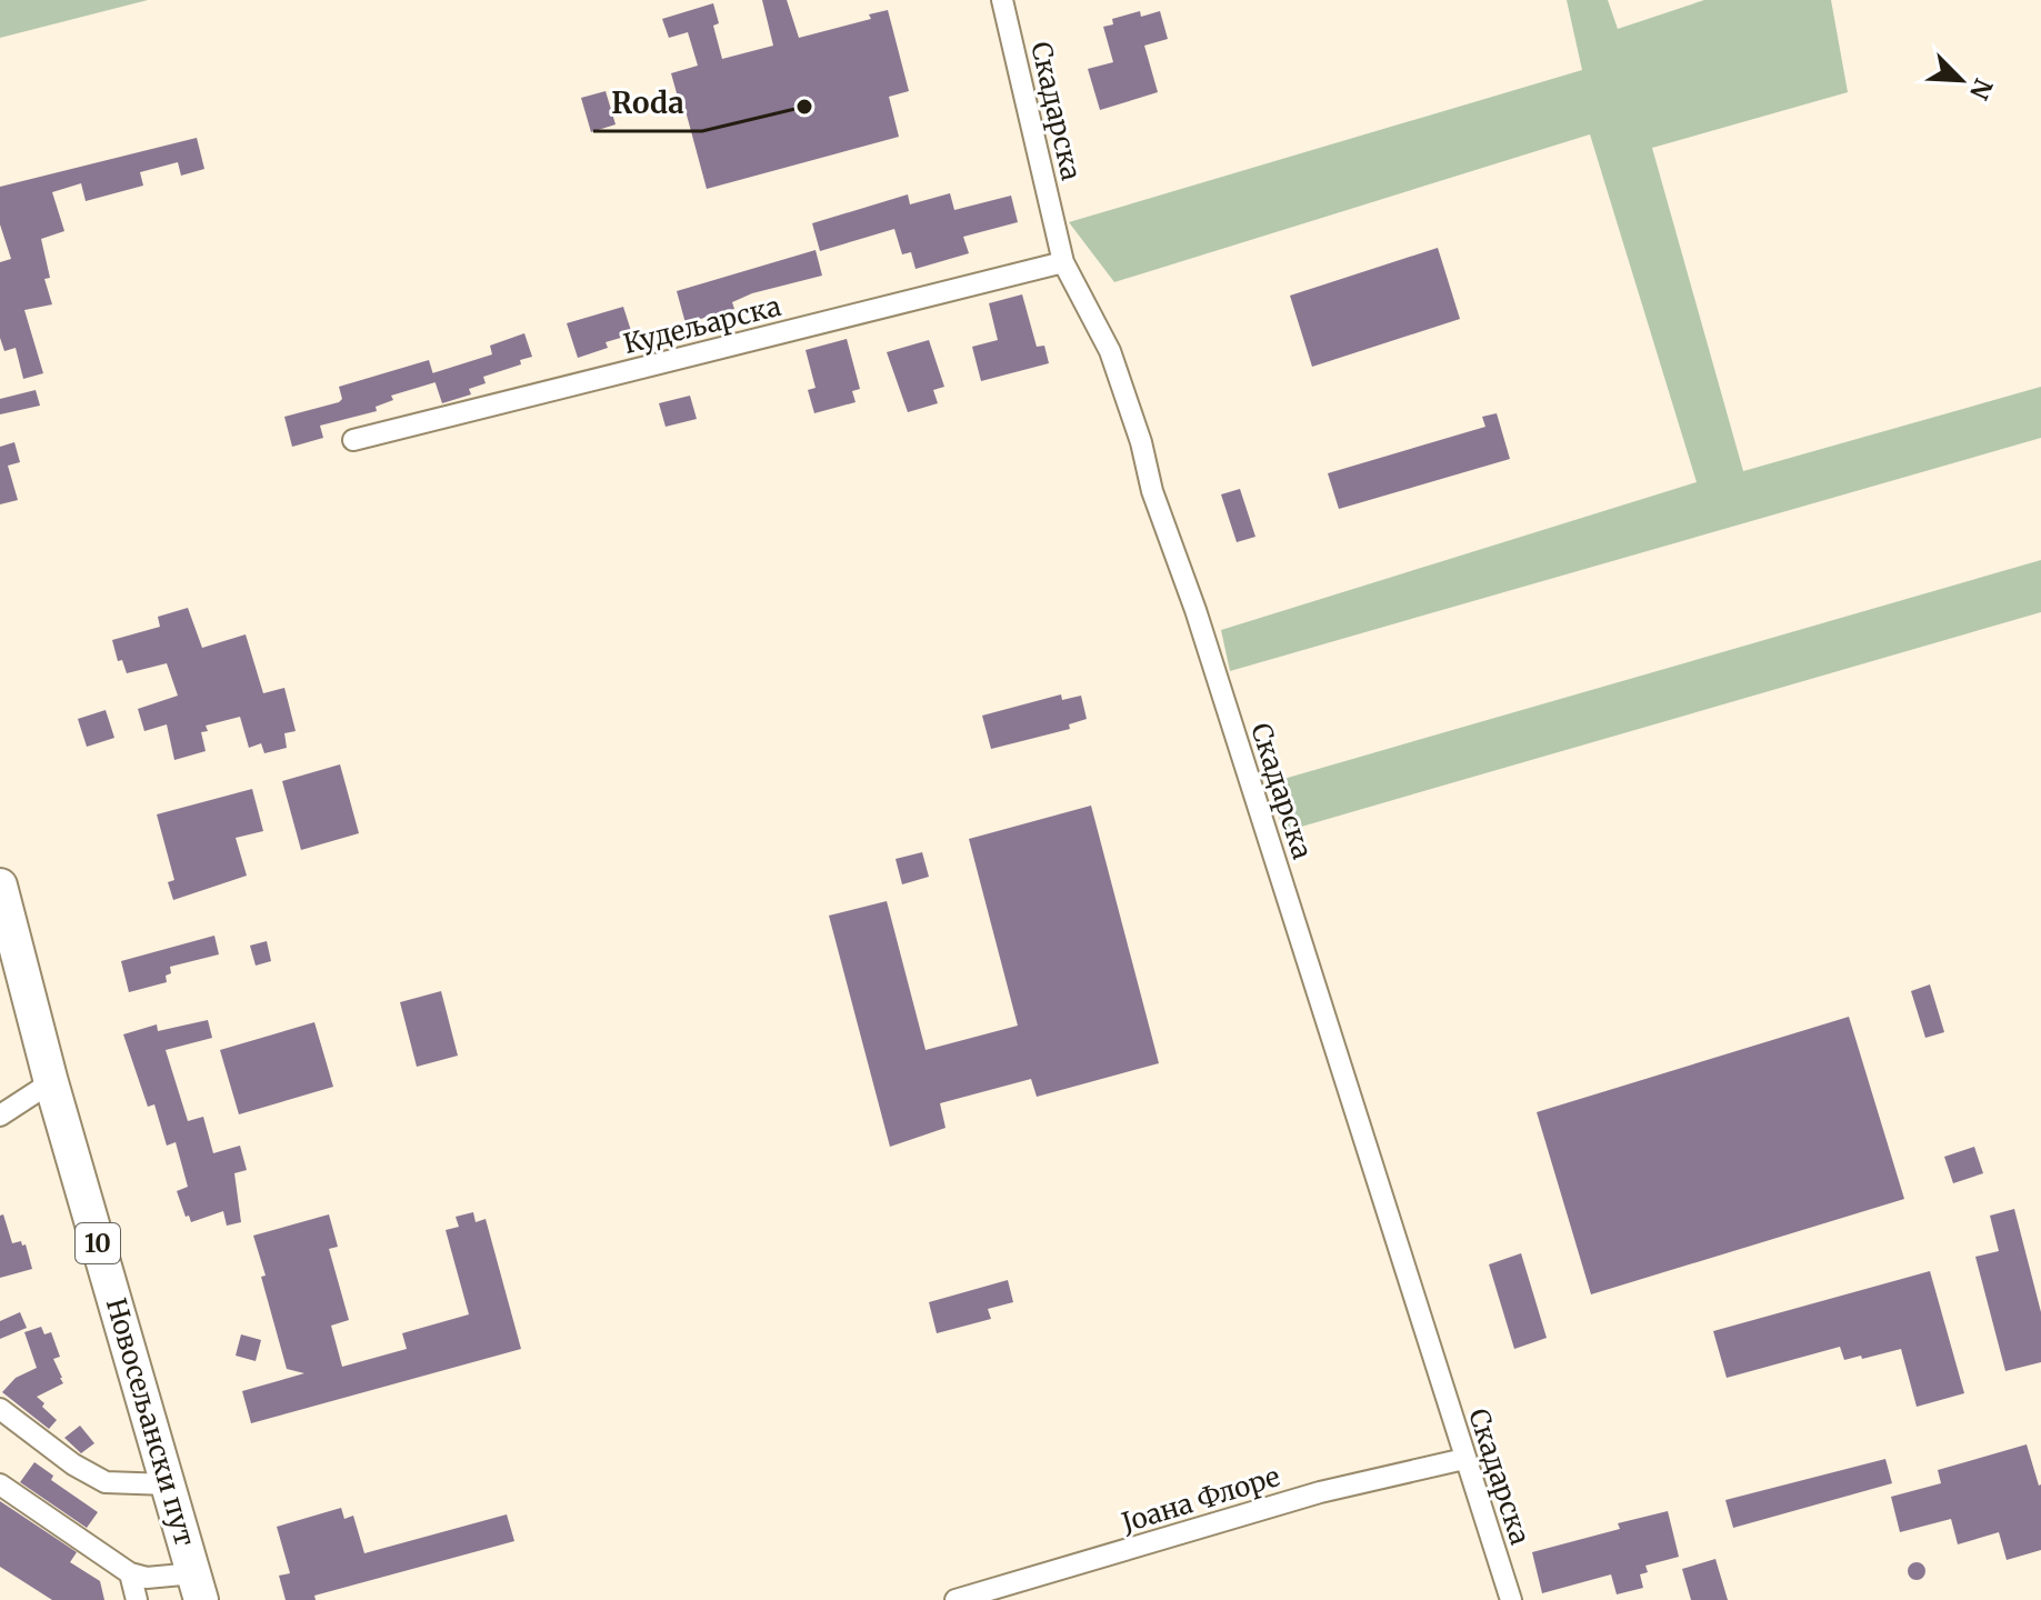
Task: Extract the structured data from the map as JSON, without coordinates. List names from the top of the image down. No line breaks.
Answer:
{"streets":{"main road":["10","Новосељански пут"],"street":["Скадарска","Кудељарска","Јоана Флоре"]},"crossings":[["Скадарска","Кудељарска"],["Скадарска","Јоана Флоре"]],"places":["Roda"],"north":"bottom right"}
